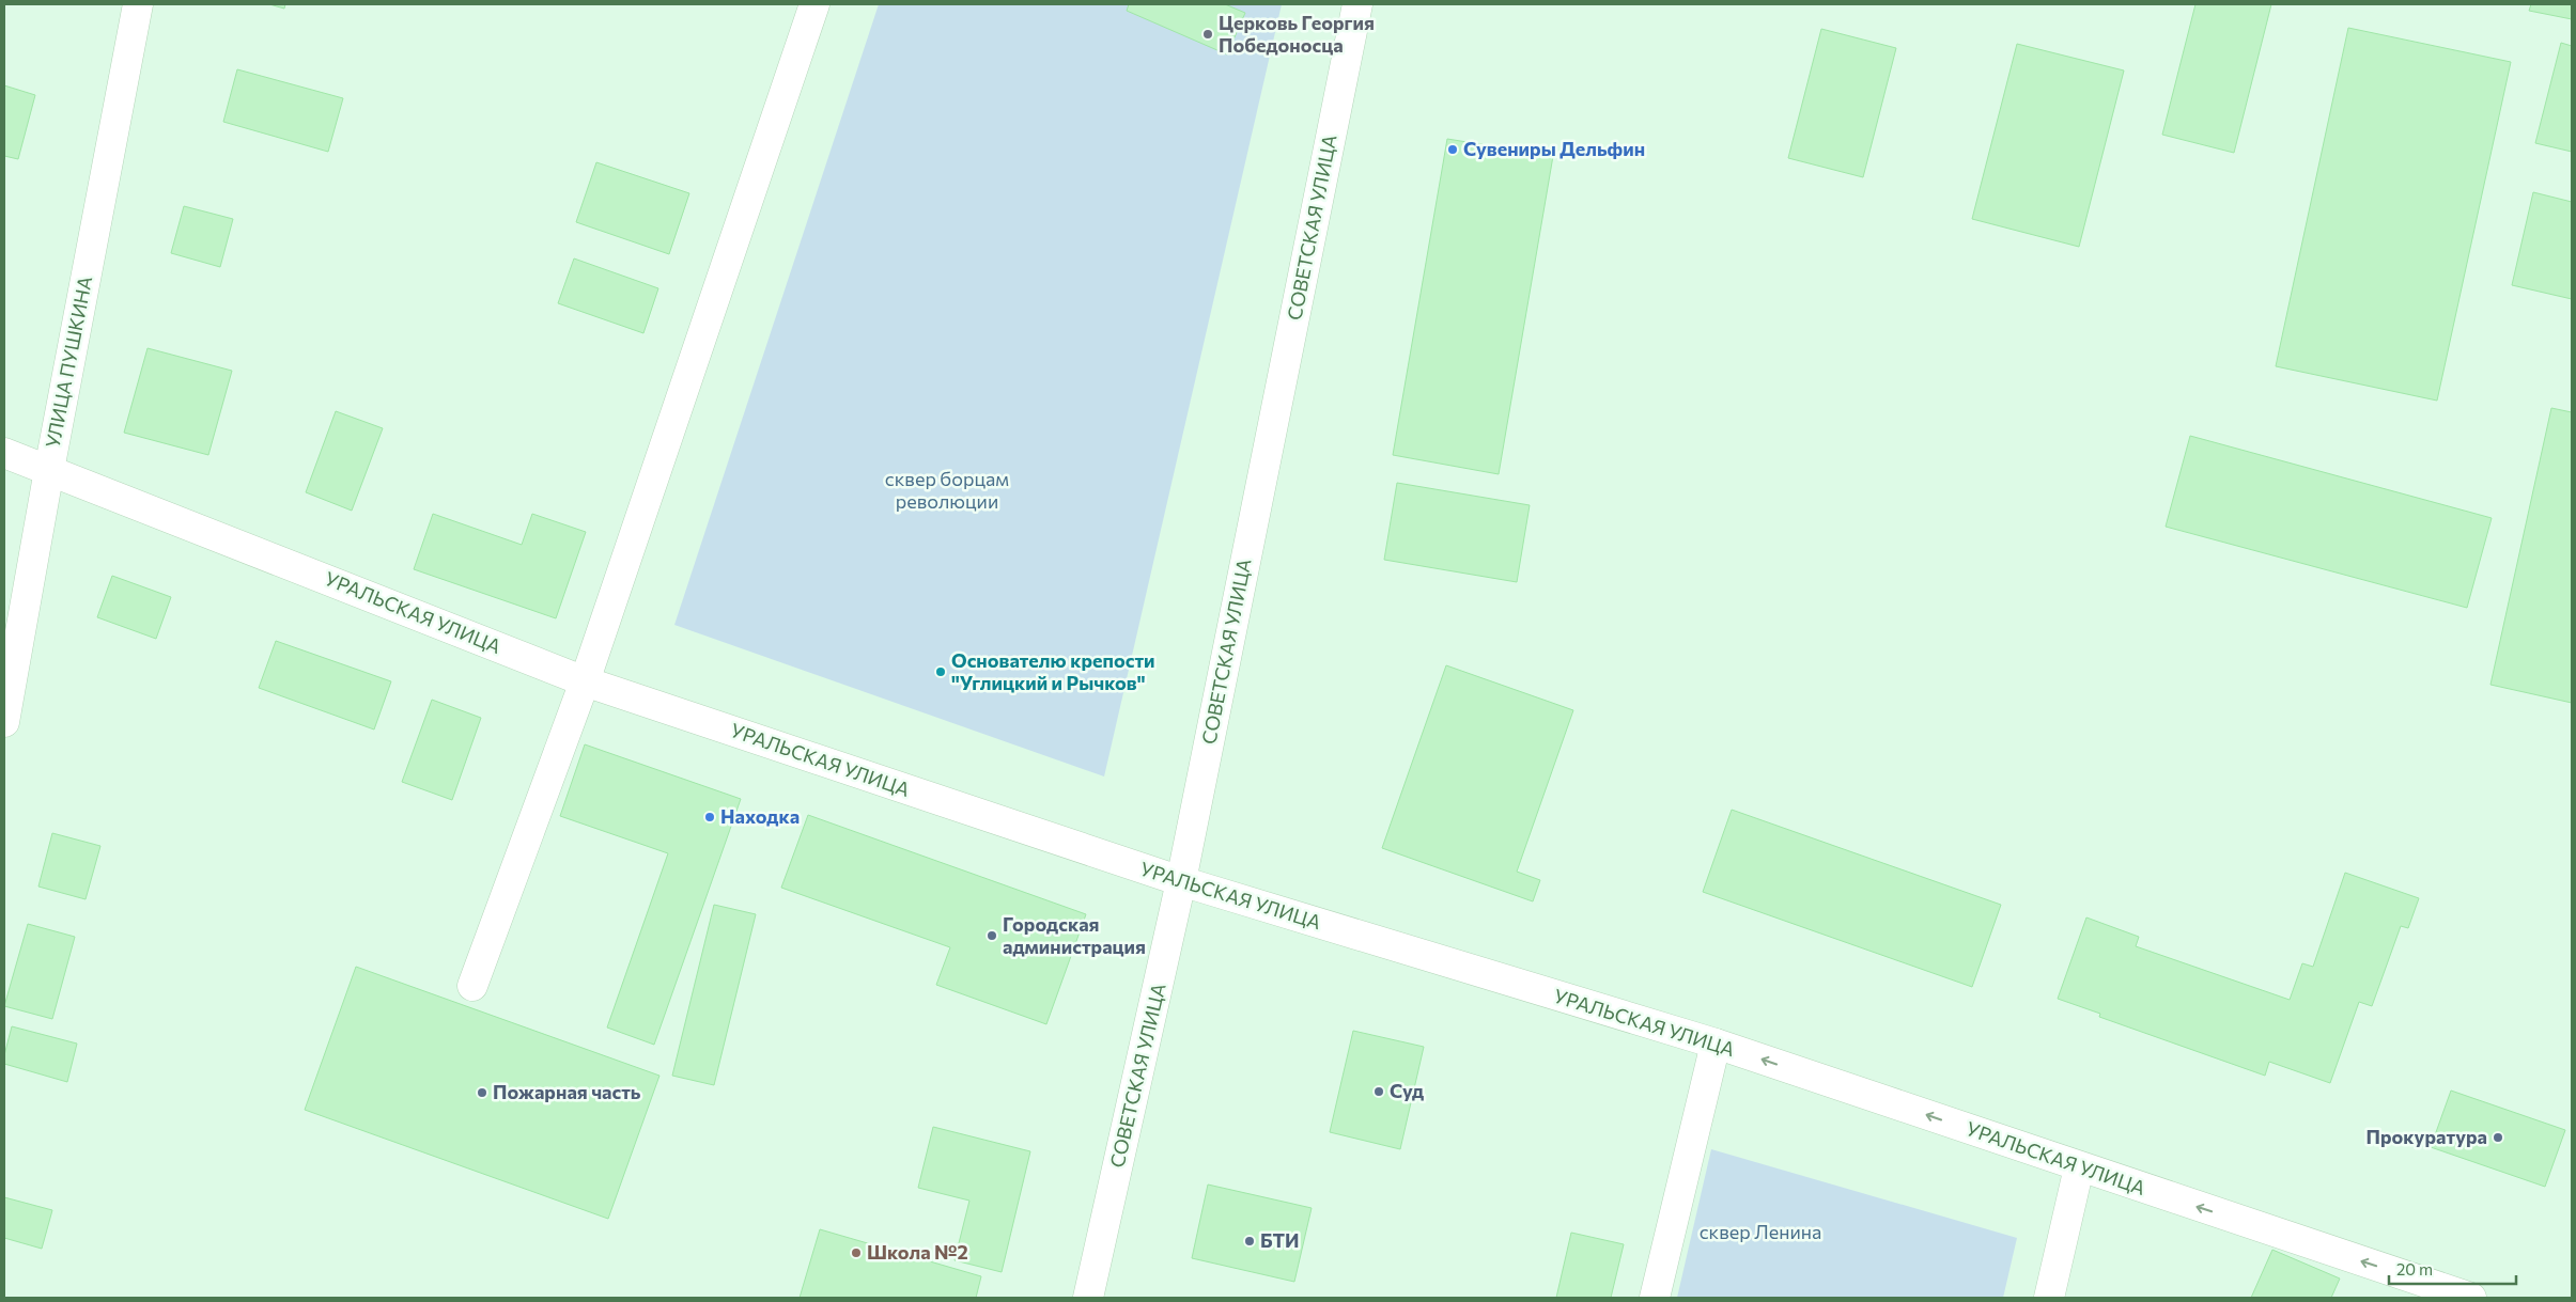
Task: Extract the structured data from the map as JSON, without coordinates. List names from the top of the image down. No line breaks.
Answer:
{"streets":{"street":["СОВЕТСКАЯ УЛИЦА","УЛИЦА ПУШКИНА","УРАЛЬСКАЯ УЛИЦА"]},"crossings":[["СОВЕТСКАЯ УЛИЦА","УРАЛЬСКАЯ УЛИЦА"],["УЛИЦА ПУШКИНА","УРАЛЬСКАЯ УЛИЦА"]],"parks":["сквер борцам революции","сквер Ленина"],"places":["Церковь Георгия Победоносца","Сувениры Дельфин","Основателю крепости \"Углицкий и Рычков\"","Находка","Городская администрация","Суд","Пожарная часть","Прокуратура","БТИ","Школа №2"],"scale_bar":"20 m"}
